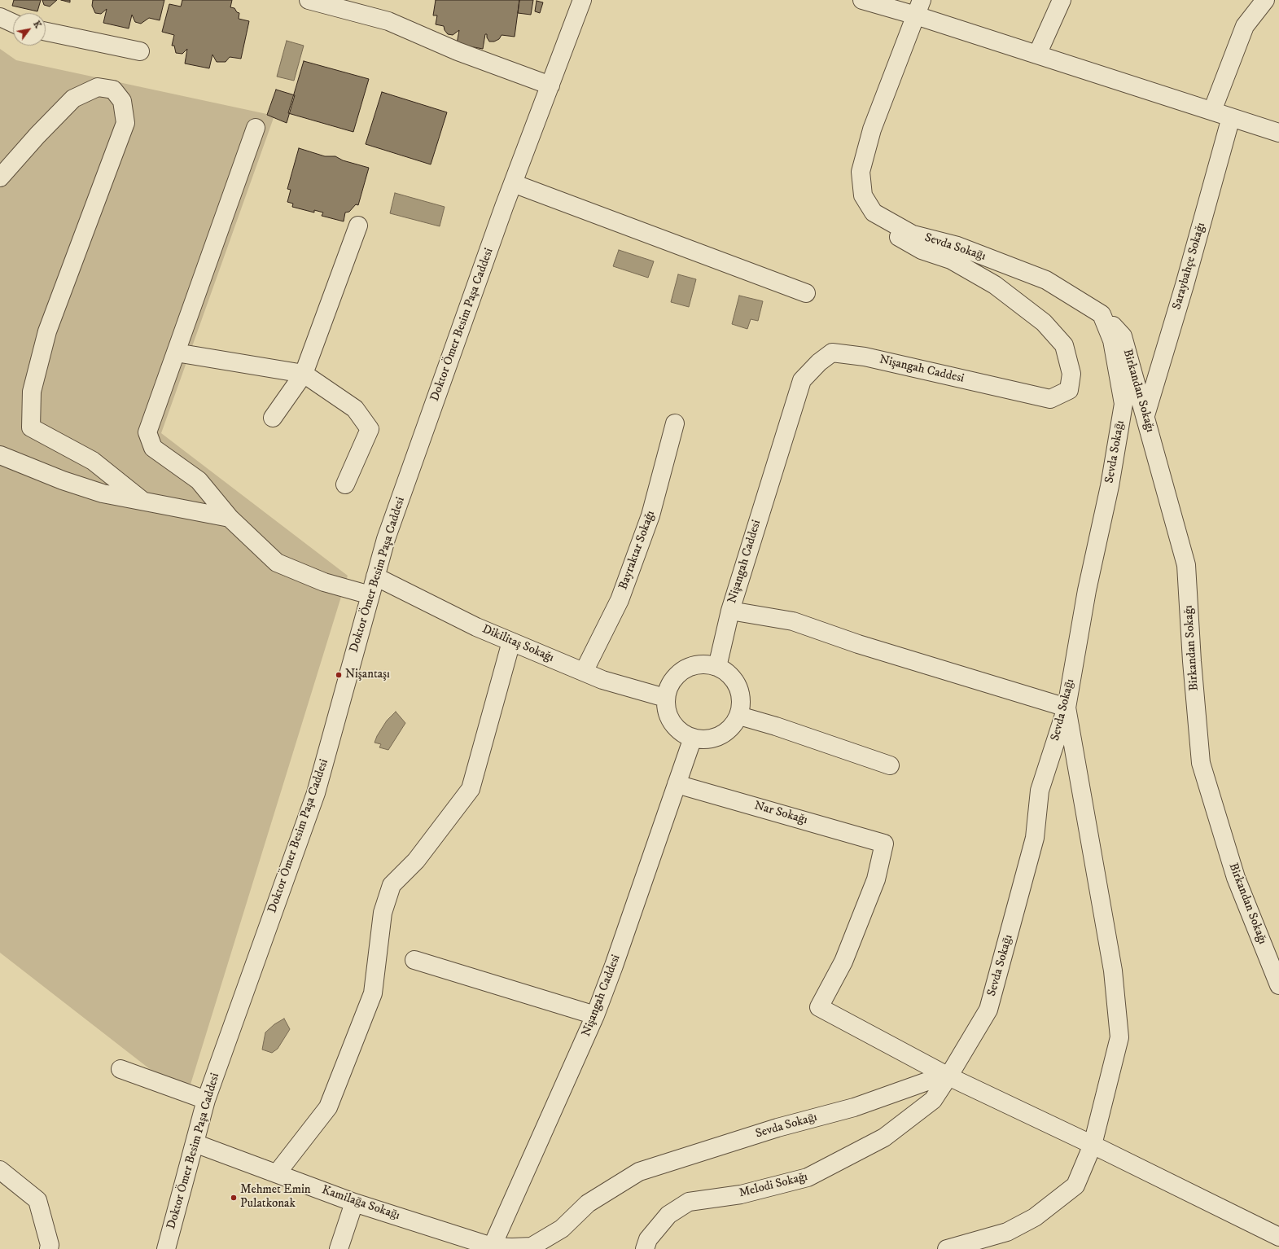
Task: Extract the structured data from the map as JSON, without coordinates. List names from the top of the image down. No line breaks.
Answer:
{"streets":{"street":["Sevda Sokaḡı","Saraybahçe Sokağı","Doktor Ömer Besim Paşa Caddesi","Nişangah Caddesi","Birkandan Sokağı","Bayraktar Sokağı","Dikilitaş Sokağı","Nar Sokağı","Melodi Sokağı","Kamilaḡa Sokaḡı"]},"crossings":[["Sevda Sokaḡı","Nişangah Caddesi"],["Sevda Sokaḡı","Birkandan Sokağı"],["Sevda Sokaḡı","Nar Sokağı"],["Sevda Sokaḡı","Melodi Sokağı"],["Sevda Sokaḡı","Kamilaḡa Sokaḡı"],["Saraybahçe Sokağı","Birkandan Sokağı"],["Doktor Ömer Besim Paşa Caddesi","Dikilitaş Sokağı"],["Doktor Ömer Besim Paşa Caddesi","Kamilaḡa Sokaḡı"],["Nişangah Caddesi","Dikilitaş Sokağı"],["Nişangah Caddesi","Nar Sokağı"],["Nişangah Caddesi","Kamilaḡa Sokaḡı"],["Bayraktar Sokağı","Dikilitaş Sokağı"],["Nar Sokağı","Melodi Sokağı"]],"places":["Nişantaşı","Mehmet Emin Pulatkonak"],"north":"top right"}
